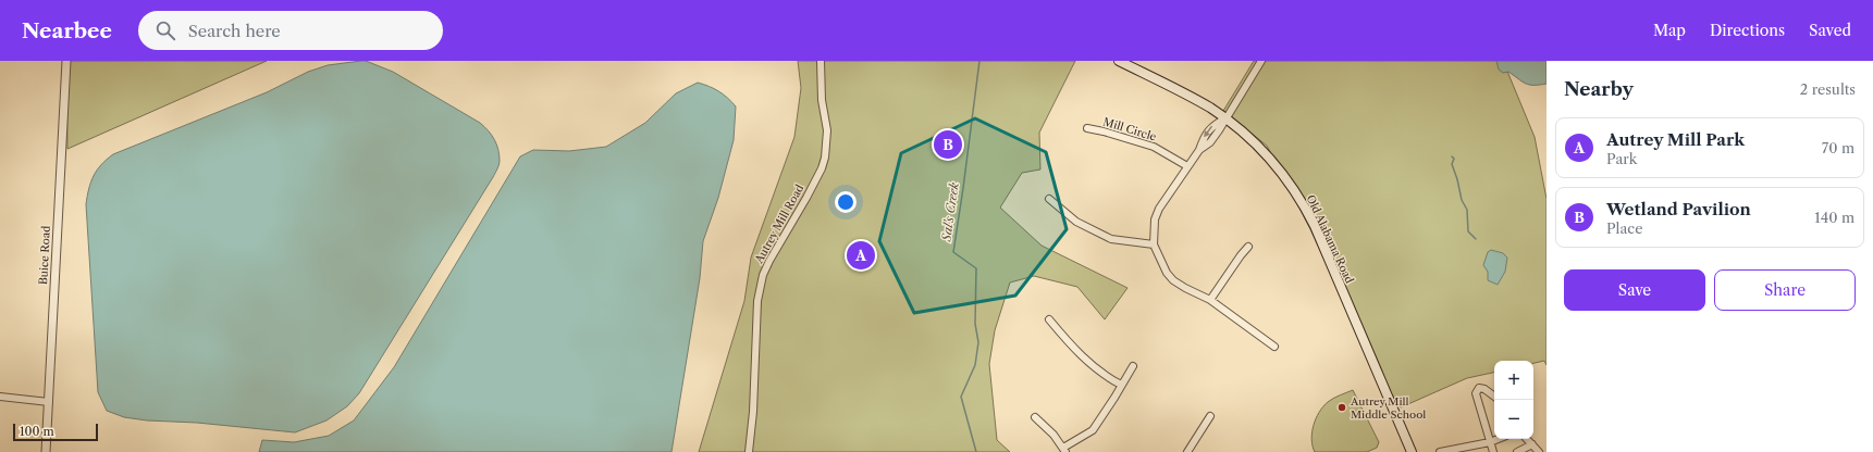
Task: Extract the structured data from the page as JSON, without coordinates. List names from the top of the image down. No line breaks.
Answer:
{"streets":{"main road":["Old Alabama Road"],"street":["Mill Circle","Autrey Mill Road","Buice Road"]},"water":["Sal's Creek"],"places":["Autrey Mill Middle School"],"scale_bar":"100 m","page":{"header":"Nearbee","search":"Search here","nav":["Map","Directions","Saved"],"heading":["Nearby","2 results"],"list":[{"mark":"A","name":"Autrey Mill Park","note":"Park","value":"70 m"},{"mark":"B","name":"Wetland Pavilion","note":"Place","value":"140 m"}],"pins":["B","A"],"buttons":["Save","Share"],"map_buttons":["+","−"],"scale":"100 m"}}
